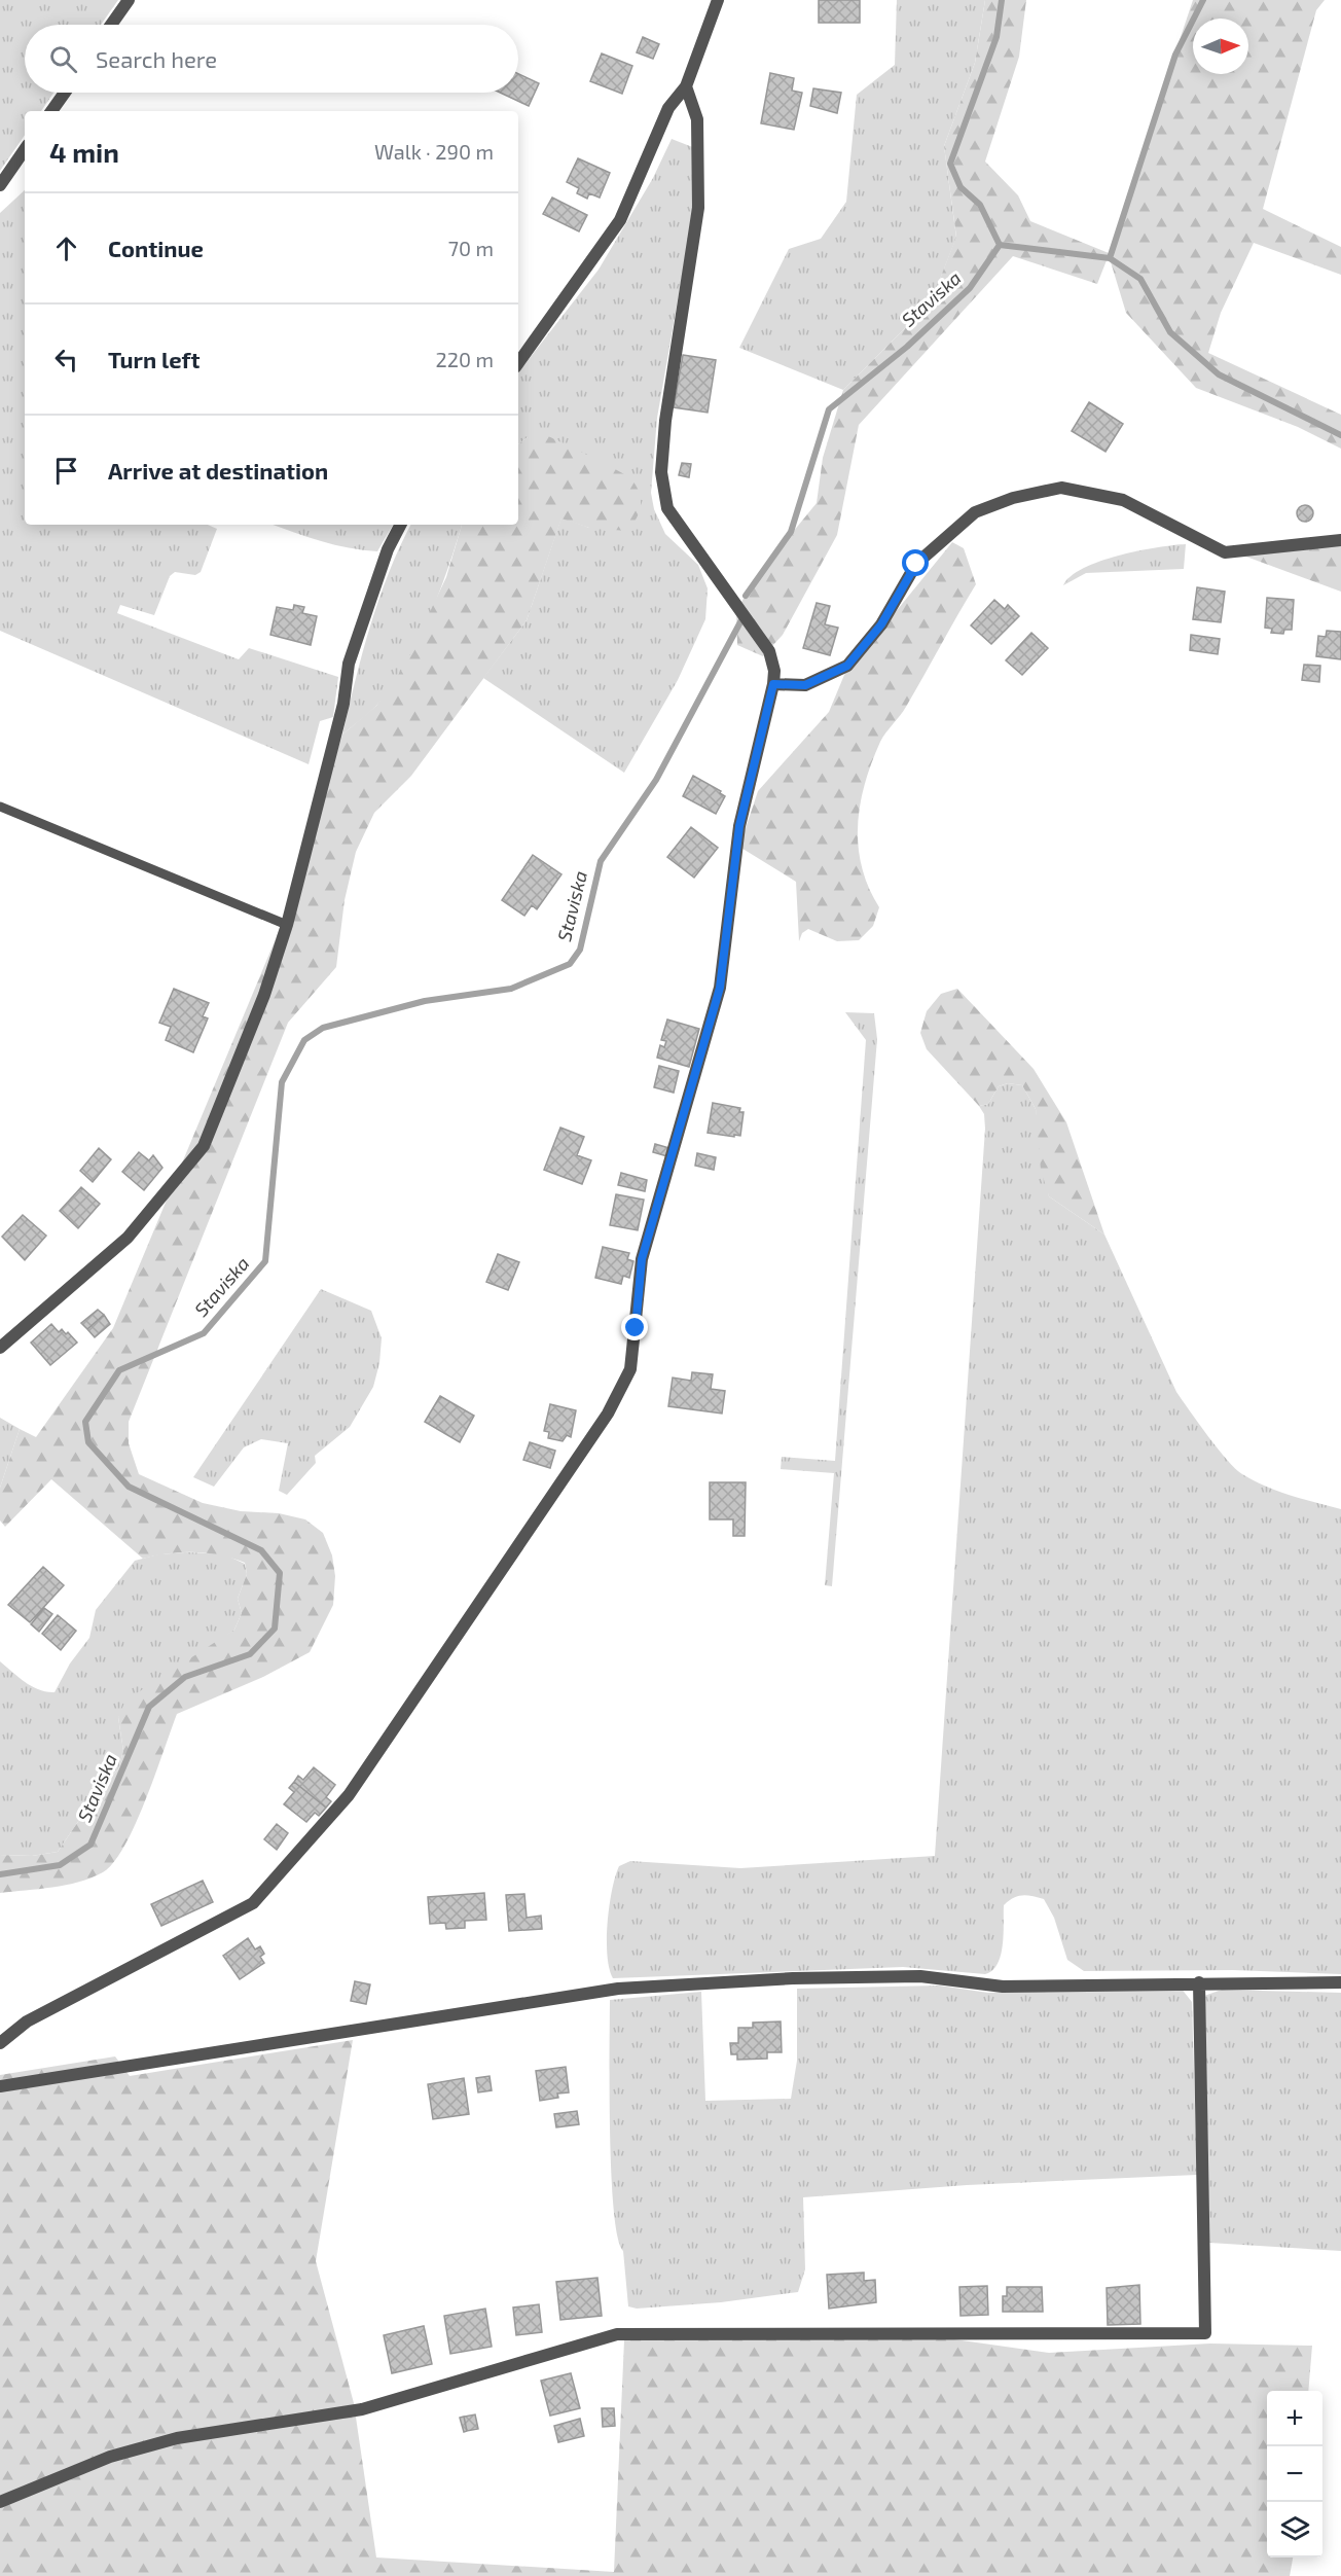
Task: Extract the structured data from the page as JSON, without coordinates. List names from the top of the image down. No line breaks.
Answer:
{"water":["Staviska"],"north":"right","page":{"search":"Search here","heading":["4 min","Walk · 290 m"],"list":[["Continue","70 m"],["Turn left","220 m"],"Arrive at destination"],"map_buttons":["+","−"]}}
